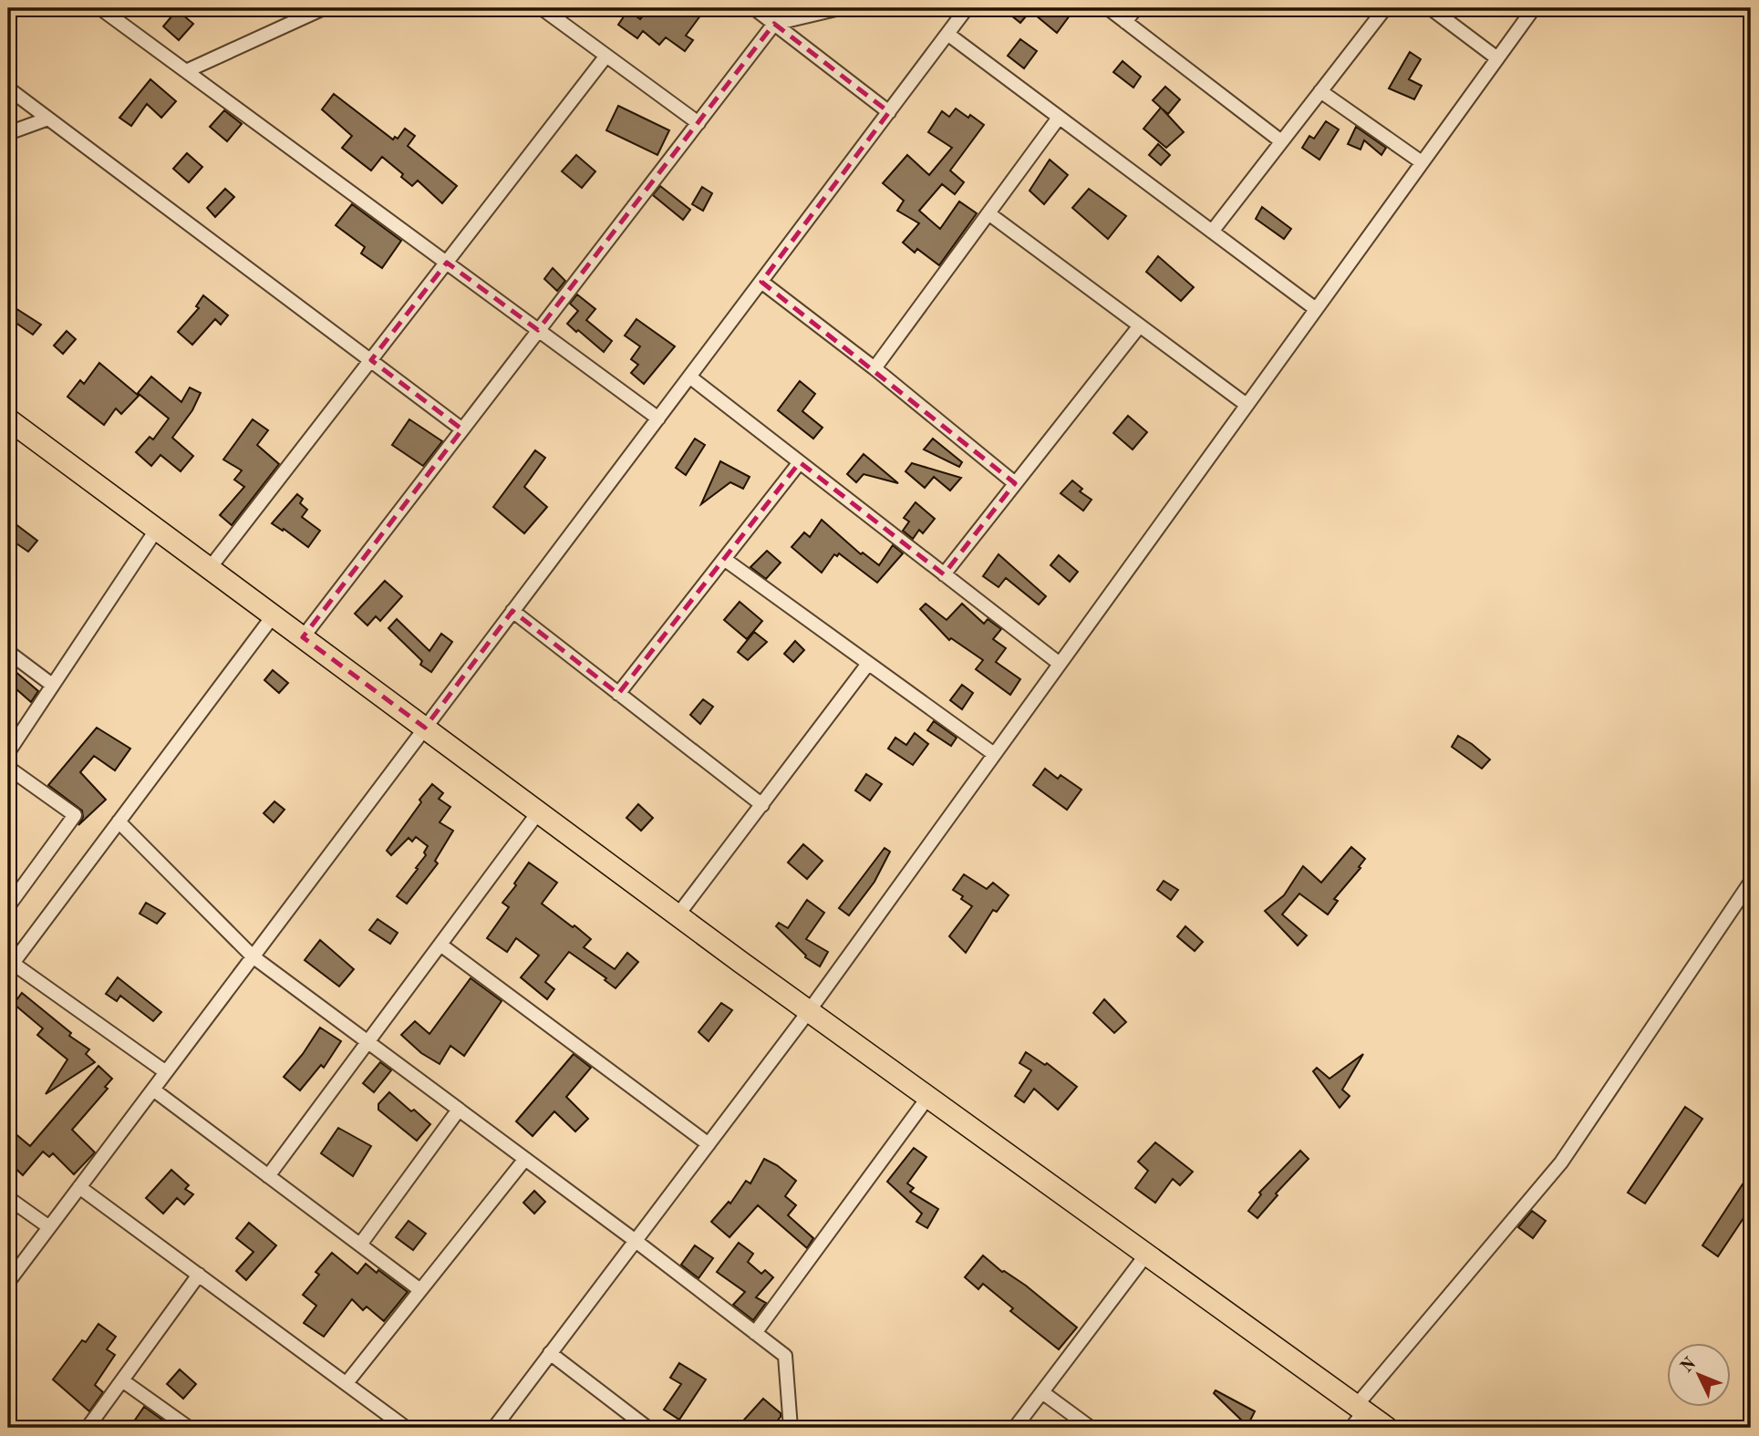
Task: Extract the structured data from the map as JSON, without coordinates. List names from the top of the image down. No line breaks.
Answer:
{"north":"top left"}
